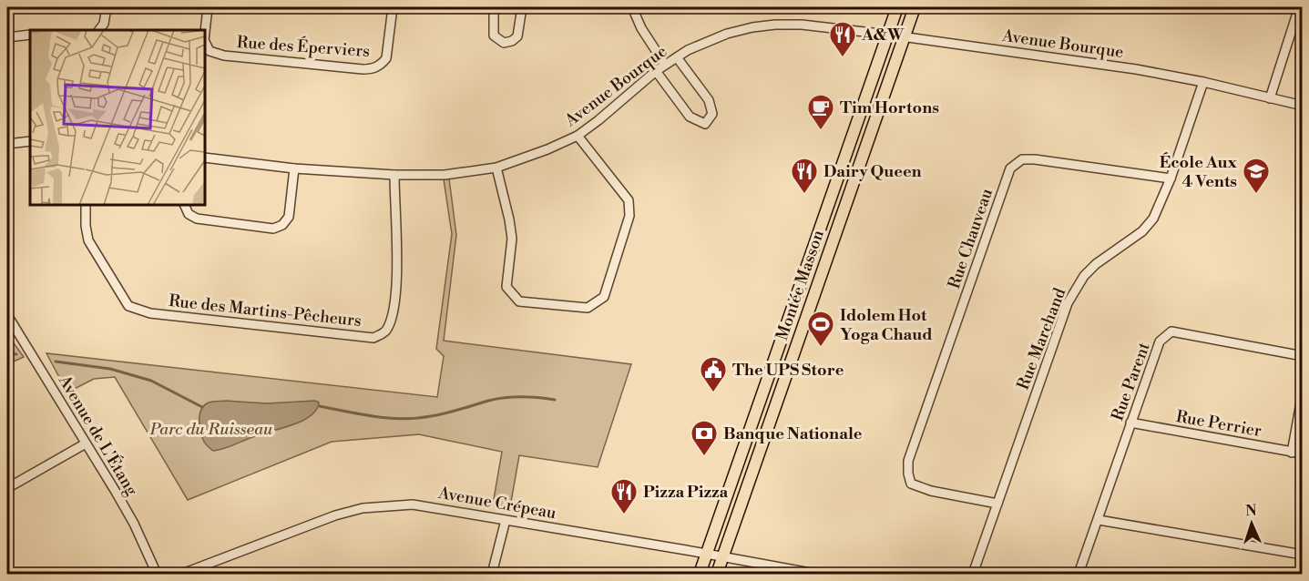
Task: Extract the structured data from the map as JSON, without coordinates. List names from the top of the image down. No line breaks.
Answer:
{"streets":{"main road":["Montée Masson"],"street":["Avenue Bourque","Rue des Éperviers","Rue Chauveau","Rue des Martins-Pêcheurs","Rue Marchand","Rue Parent","Rue Perrier","Avenue de L'Étang","Avenue Crépeau"]},"crossings":[["Avenue Bourque","Montée Masson"],["Avenue Bourque","Rue des Martins-Pêcheurs"],["Avenue Bourque","Rue Marchand"],["Rue Chauveau","Rue Marchand"],["Montée Masson","Avenue Crépeau"],["Rue Parent","Rue Perrier"]],"parks":["Parc du Ruisseau"],"places":{"restaurant":["A&W","Dairy Queen","Pizza Pizza"],"cafe":["Tim Hortons"],"school or university":["École Aux 4 Vents"],"sports":["Idolem Hot Yoga Chaud"],"public building":["The UPS Store"],"bank":["Banque Nationale"]},"north":"top"}
